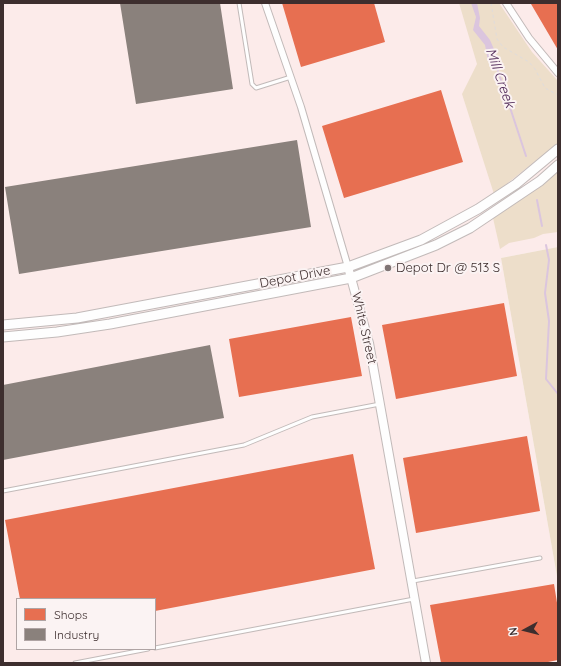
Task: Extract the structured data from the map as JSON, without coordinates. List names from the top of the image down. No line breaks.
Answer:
{"streets":{"main road":["Depot Drive"],"street":["White Street"]},"crossings":[["Depot Drive","White Street"]],"water":["Mill Creek"],"places":["Depot Dr @ 513 S"],"legend":["Shops","Industry"],"north":"left"}
